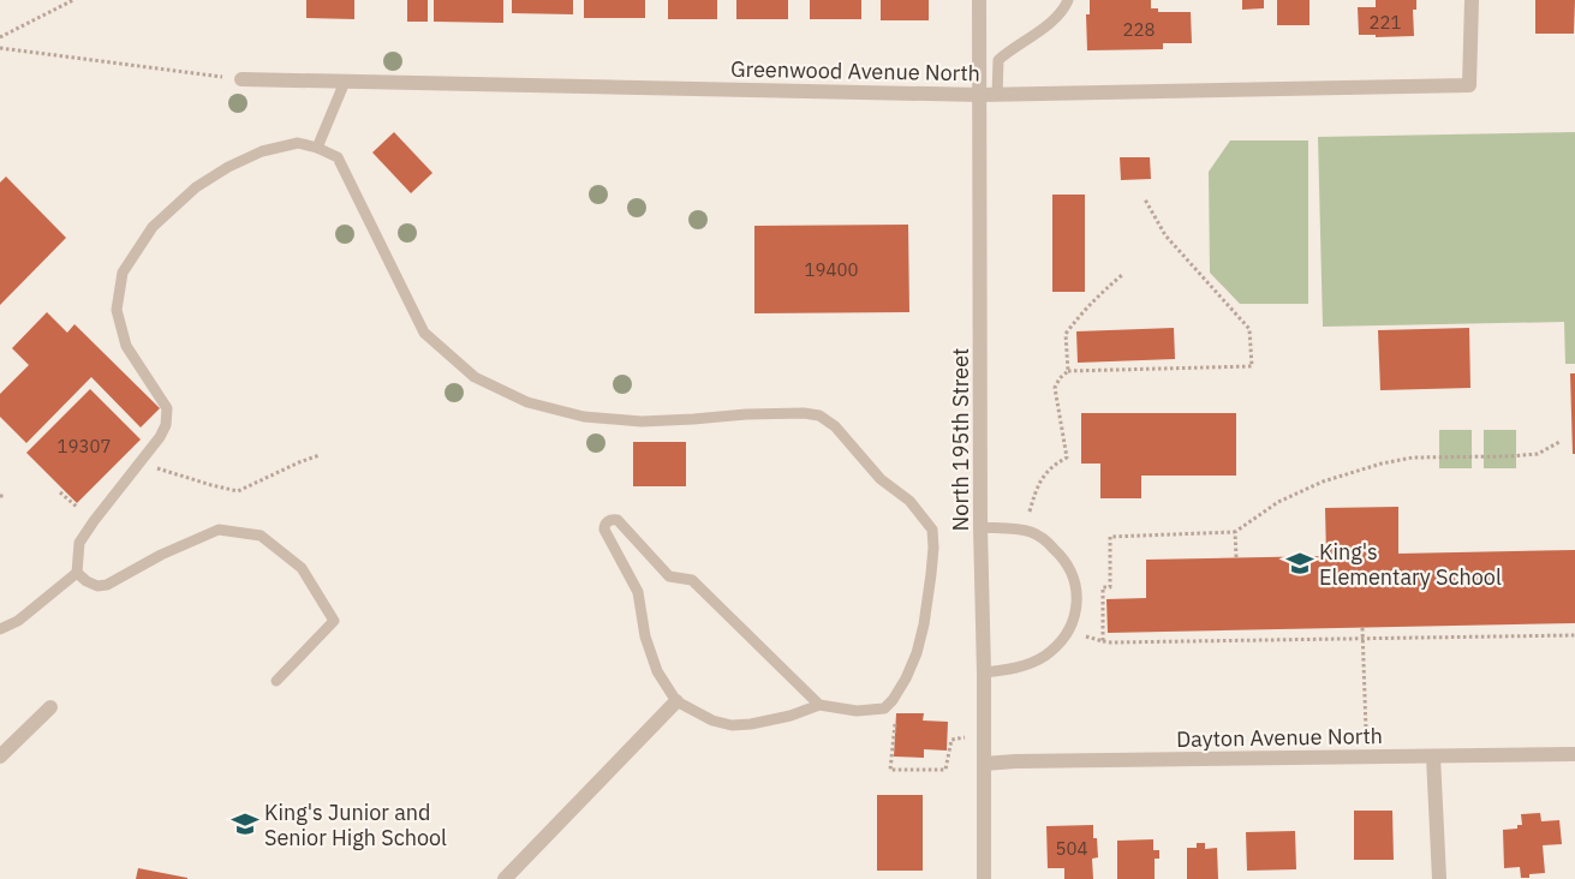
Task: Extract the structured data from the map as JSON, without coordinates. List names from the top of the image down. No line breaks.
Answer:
{"streets":{"street":["Greenwood Avenue North","North 195th Street","Dayton Avenue North"]},"crossings":[["Greenwood Avenue North","North 195th Street"],["North 195th Street","Dayton Avenue North"]],"places":{"school or university":["King's Elementary School","King's Junior and Senior High School"]},"house_numbers":["221","228","19400","19307","504"]}
